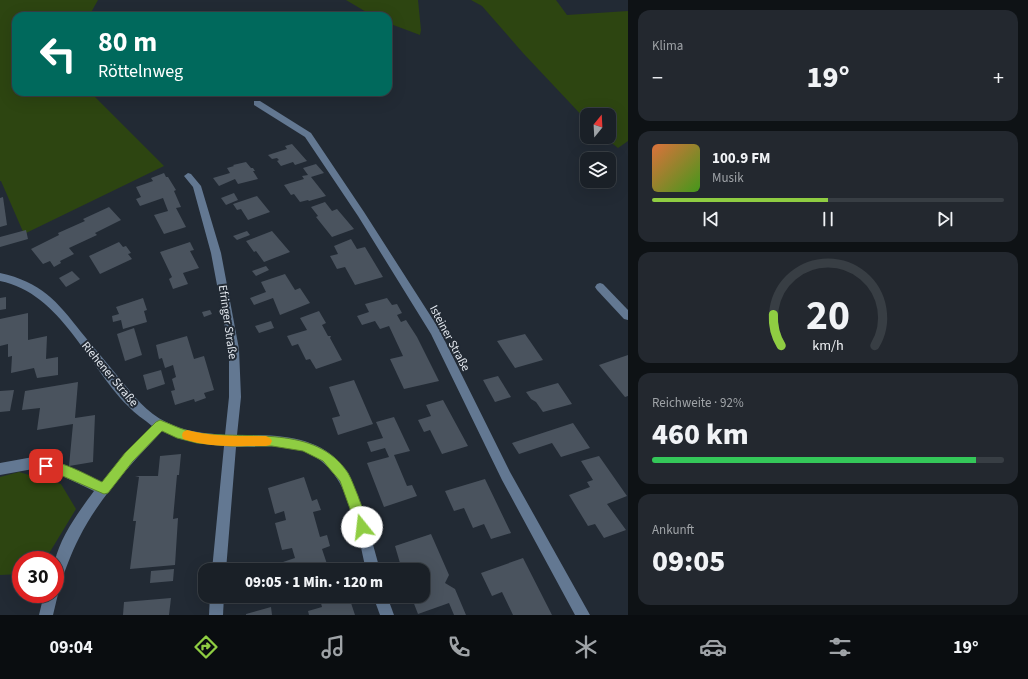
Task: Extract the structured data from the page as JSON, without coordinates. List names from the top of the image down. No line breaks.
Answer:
{"streets":{"street":["Efringer Straße","Isteiner Straße","Riehener Straße"]},"crossings":[["Efringer Straße","Riehener Straße"]],"north":"top","page":{"tile":["Klima",["Reichweite · 92%","460 km"],["Ankunft","09:05"]],"turn":["80 m","Röttelnweg"],"heat":["−","19°","+"],"song":["100.9 FM","Musik"],"limit":"30","trip":"09:05 · 1 Min. · 120 m","tabs":["09:04","19°"],"gauge":["20","km/h"]}}
